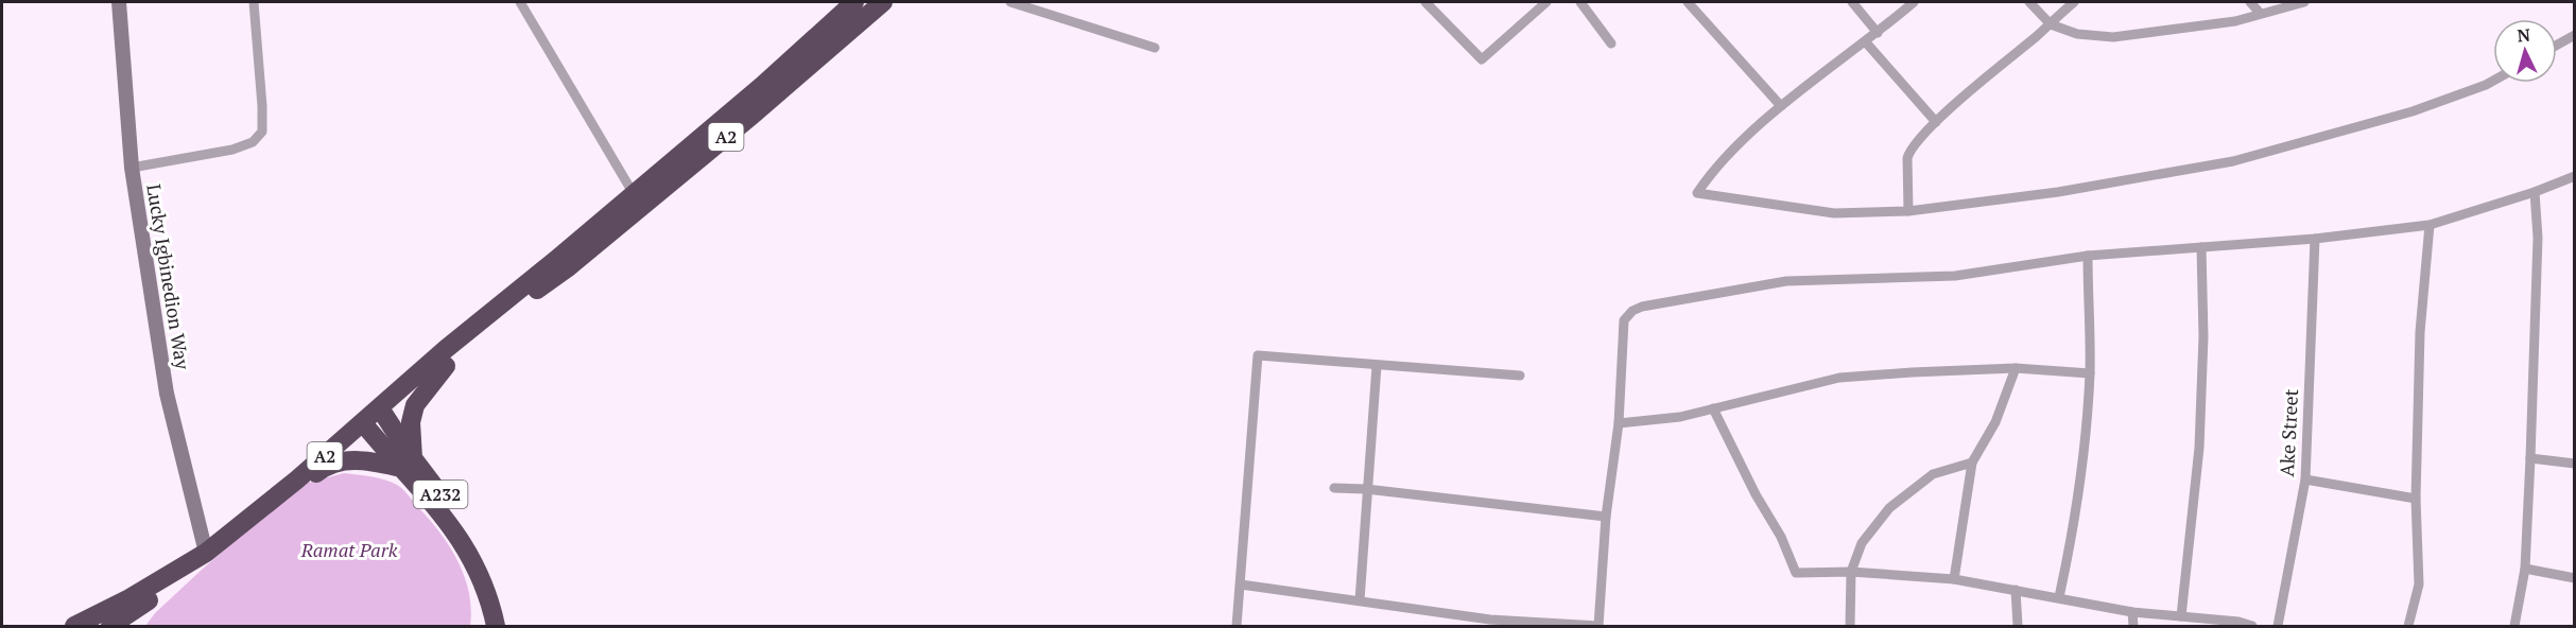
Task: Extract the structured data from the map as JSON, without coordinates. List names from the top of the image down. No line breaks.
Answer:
{"streets":{"highway":["A2","A232"],"street":["Lucky Igbinedion Way","Ake Street"]},"crossings":[["A2","Lucky Igbinedion Way"],["A2","A232"]],"parks":["Ramat Park"],"north":"top"}
